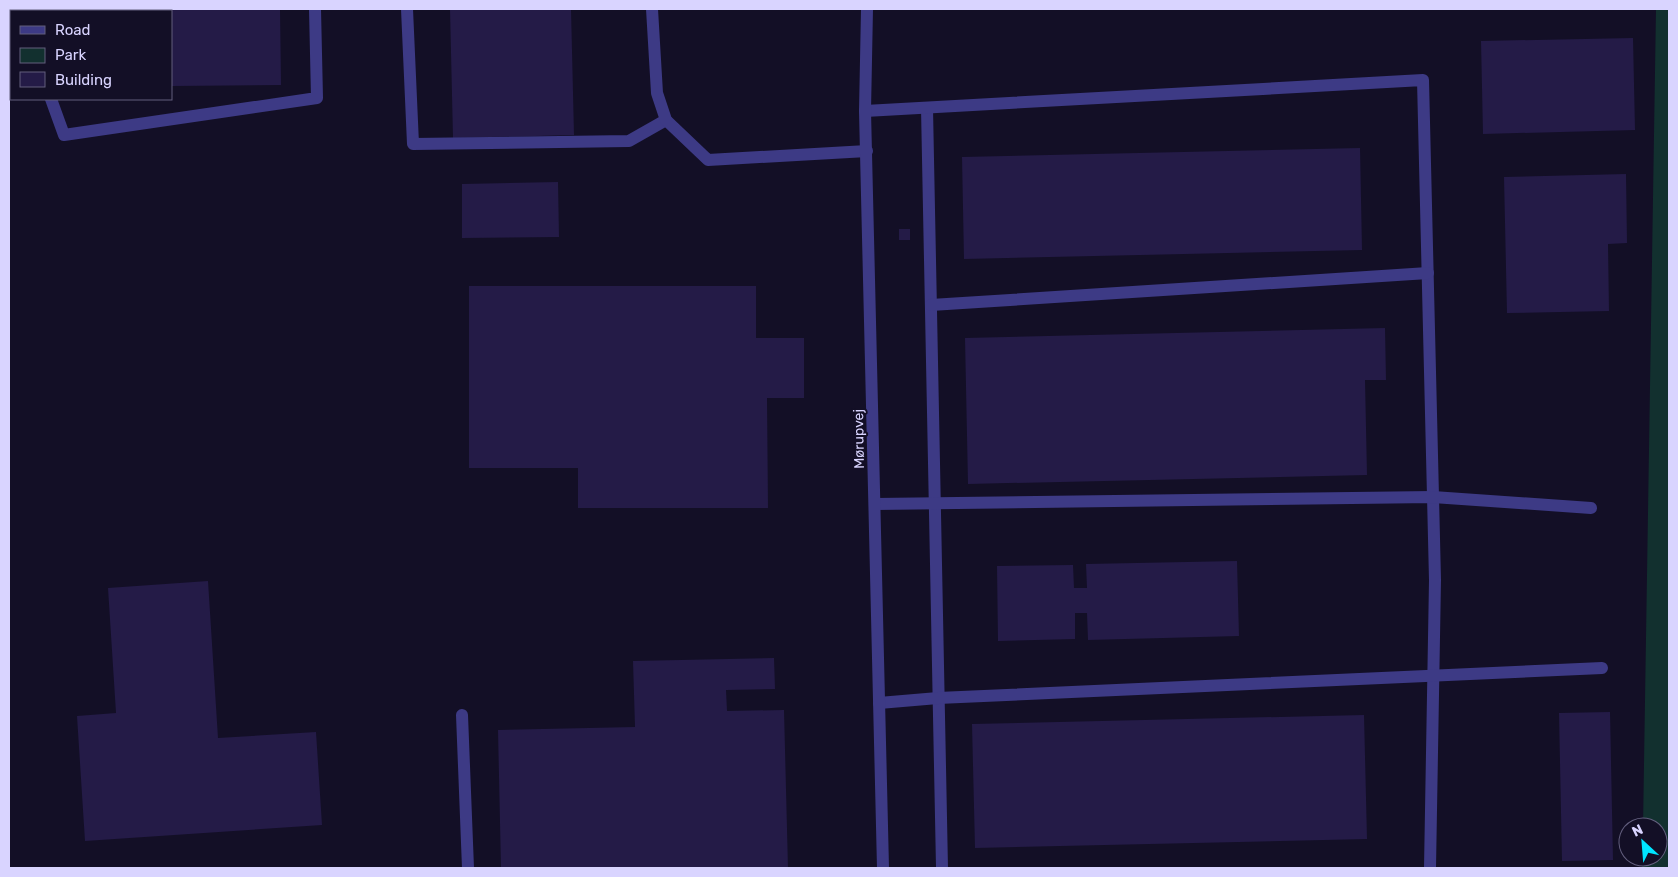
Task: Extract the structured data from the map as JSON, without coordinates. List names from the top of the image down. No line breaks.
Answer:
{"streets":{"street":["Mørupvej"]},"legend":["Road","Park","Building"],"north":"top left"}
